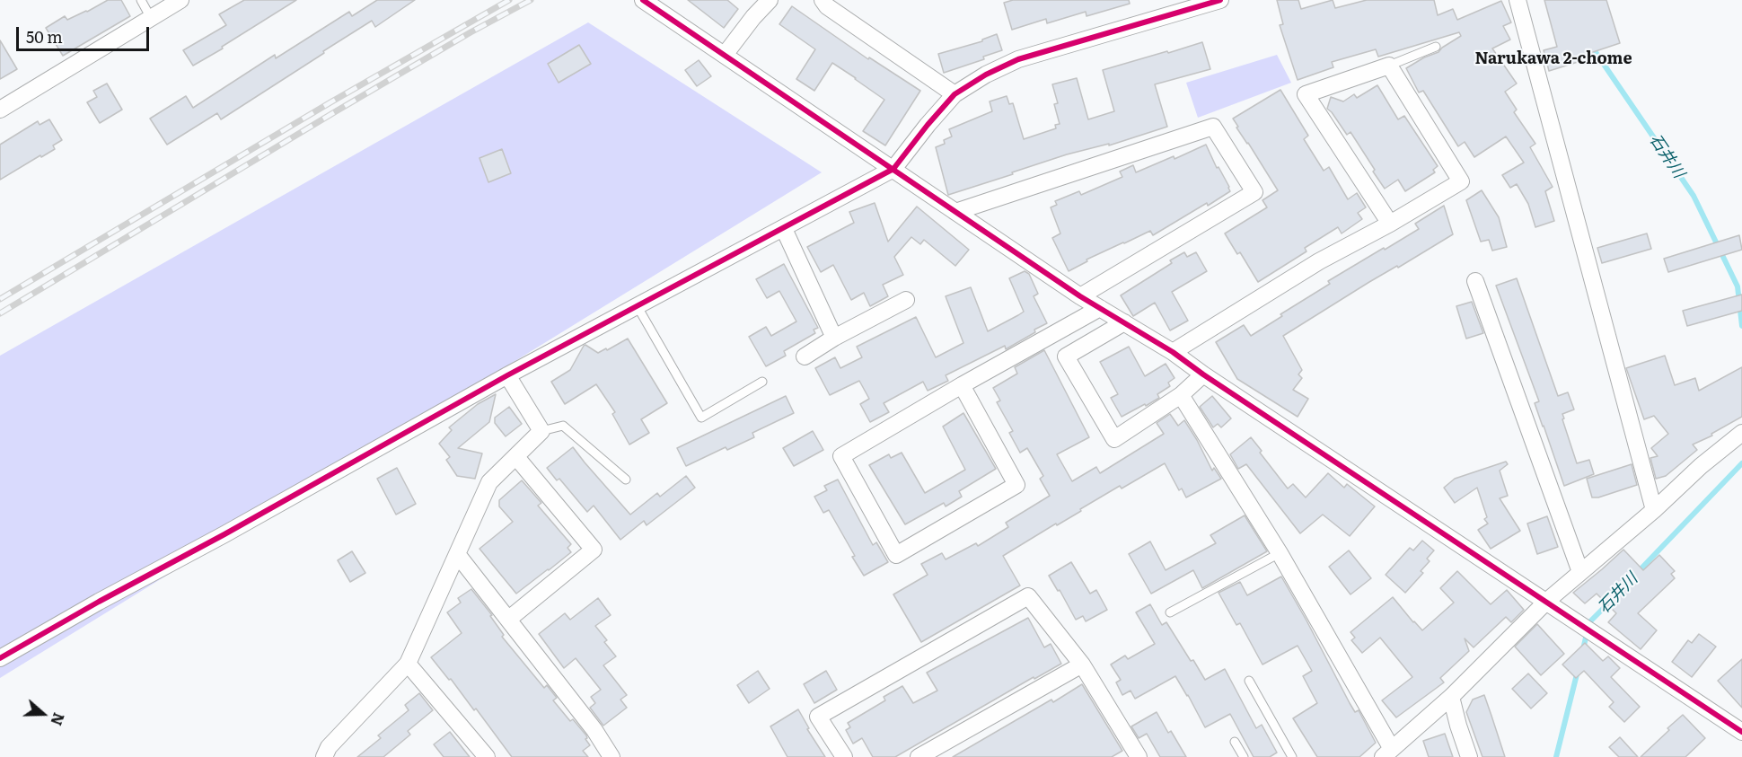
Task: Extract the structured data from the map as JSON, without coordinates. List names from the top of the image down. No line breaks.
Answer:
{"districts":["Narukawa 2-chome"],"water":["石井川"],"scale_bar":"50 m","north":"right"}
